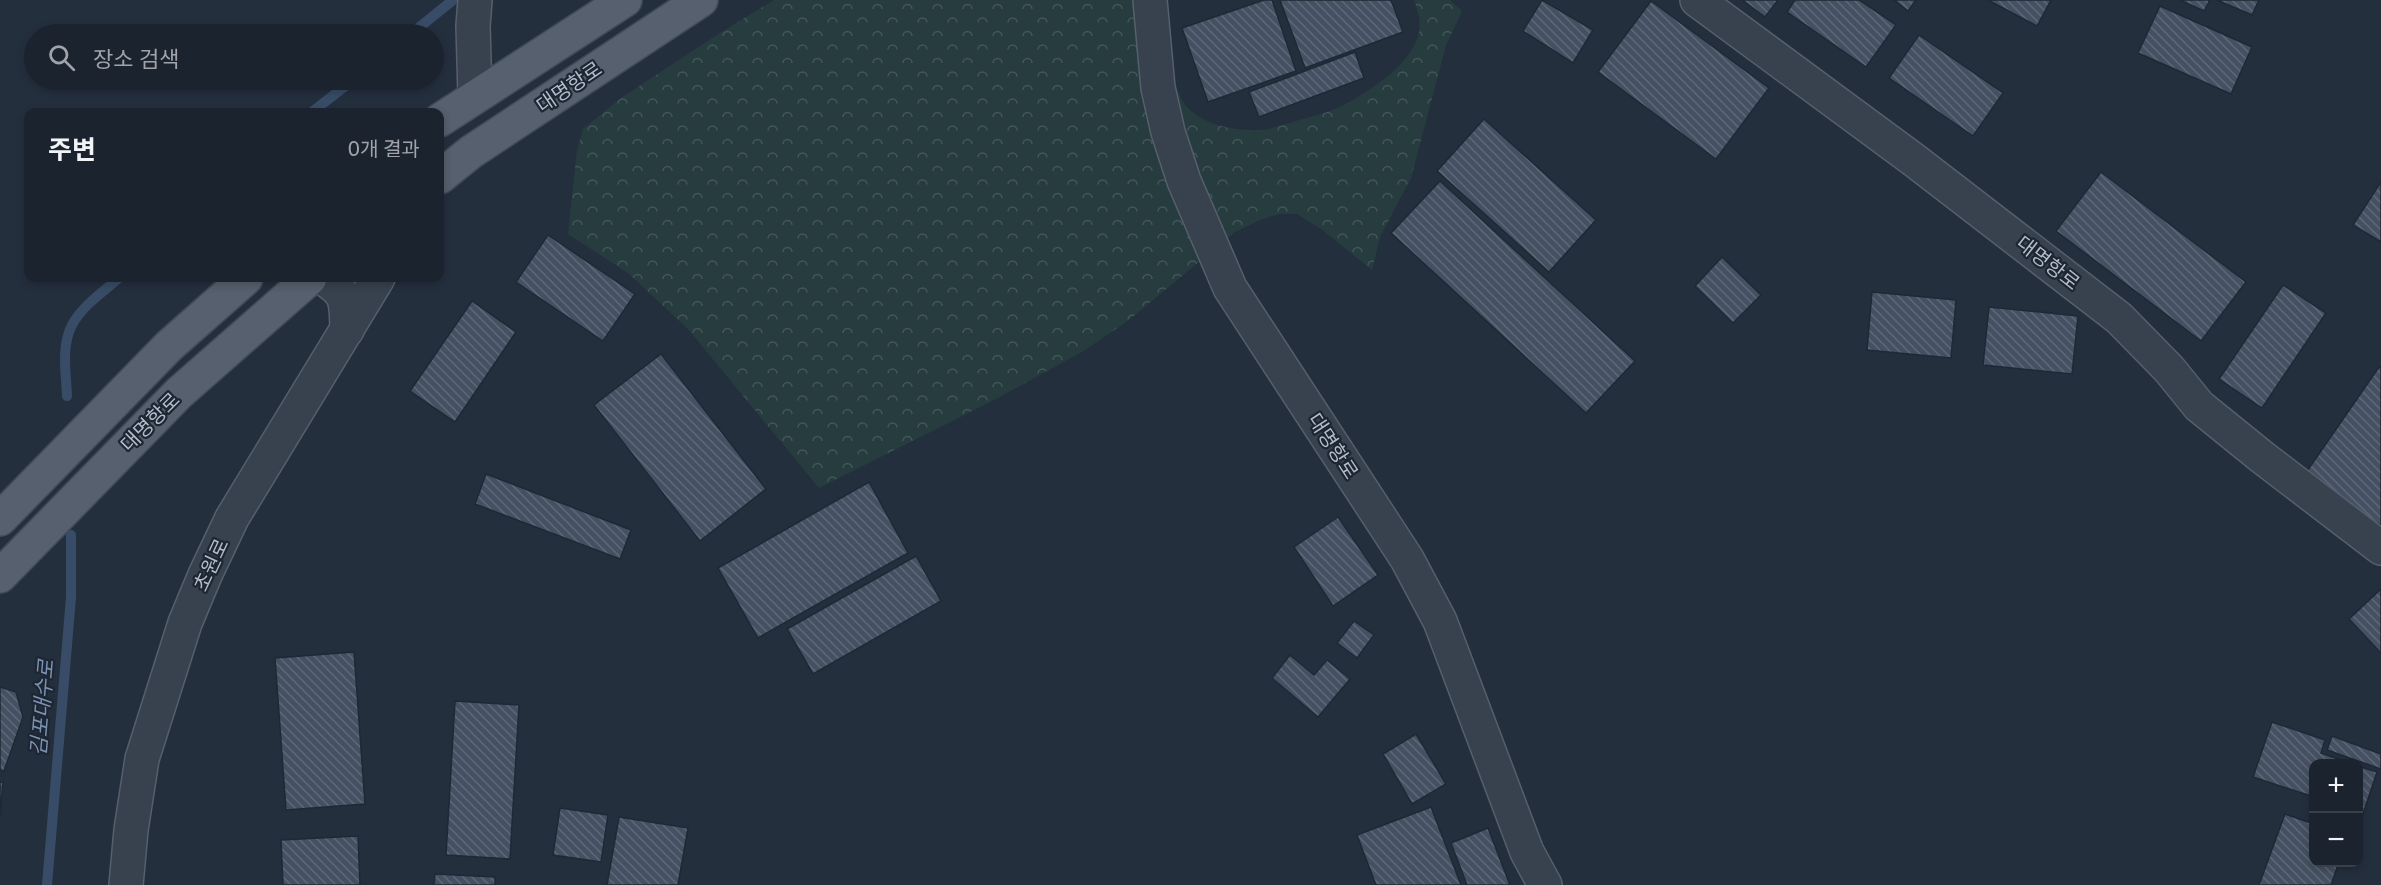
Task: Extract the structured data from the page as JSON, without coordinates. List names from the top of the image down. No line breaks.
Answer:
{"streets":{"main road":["대명항로"],"street":["초원로"]},"water":["김포대수로"],"page":{"search":"장소 검색","heading":["주변","0개 결과"],"map_buttons":["+","−"]}}
